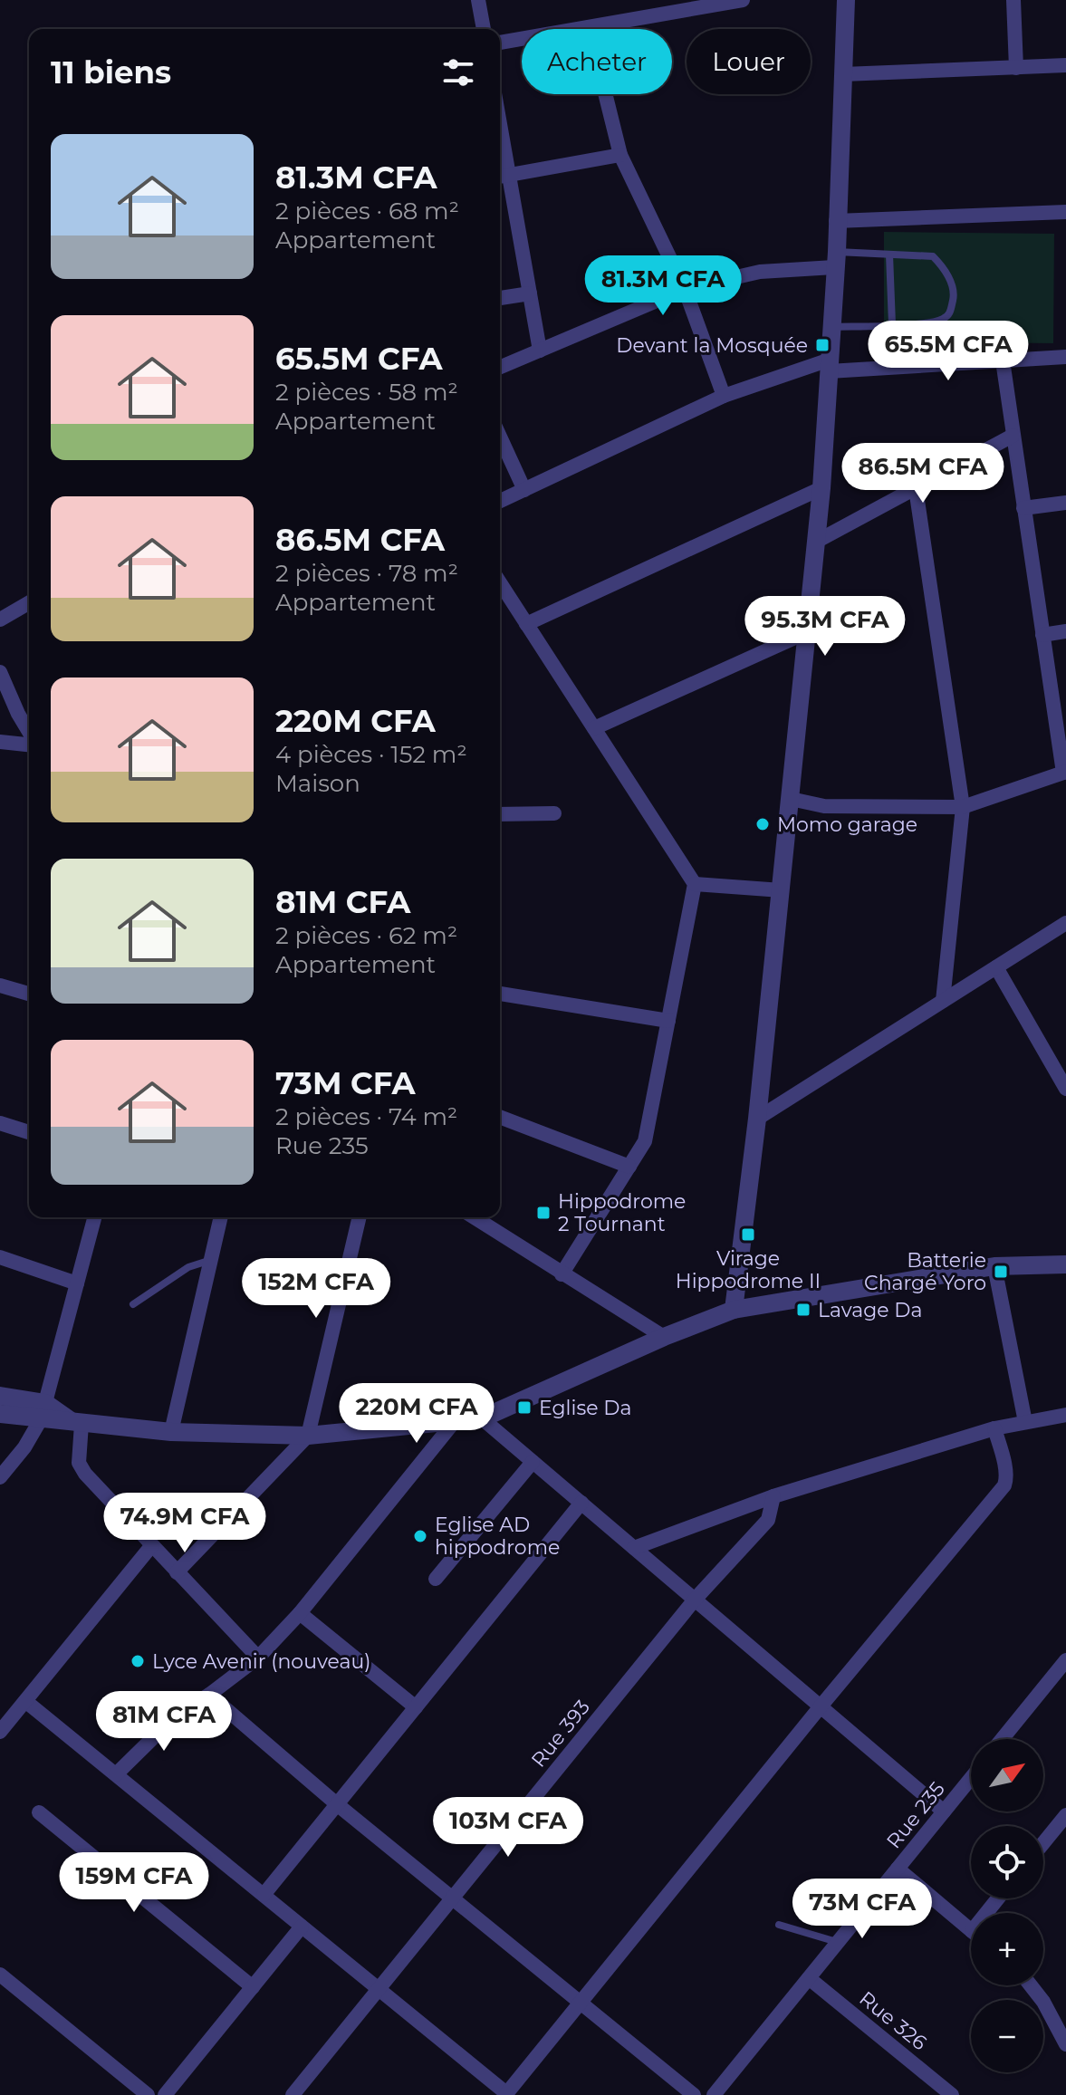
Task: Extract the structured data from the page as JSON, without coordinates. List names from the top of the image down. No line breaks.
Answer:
{"streets":{"street":["Rue 393","Rue 235","Rue 326"]},"crossings":[["Rue 235","Rue 326"]],"places":{"transit":["Devant la Mosquée","Hippodrome 2 Tournant","Virage Hippodrome II","Batterie Chargé Yoro","Lavage Da","Eglise Da"],"other":["Momo garage","Eglise AD hippodrome","Lyce Avenir (nouveau)"]},"north":"top right","page":{"chip":["Acheter","Louer"],"heading":"11 biens","list":[{"name":"81.3M CFA","note":"2 pièces · 68 m² · Appartement"},{"name":"65.5M CFA","note":"2 pièces · 58 m² · Appartement"},{"name":"86.5M CFA","note":"2 pièces · 78 m² · Appartement"},{"name":"220M CFA","note":"4 pièces · 152 m² · Maison"},{"name":"81M CFA","note":"2 pièces · 62 m² · Appartement"},{"name":"73M CFA","note":"2 pièces · 74 m² · Rue 235"}],"price":["81.3M CFA","65.5M CFA","86.5M CFA","95.3M CFA","152M CFA","220M CFA","74.9M CFA","81M CFA","103M CFA","159M CFA","73M CFA"],"map_buttons":["+","−"]}}
